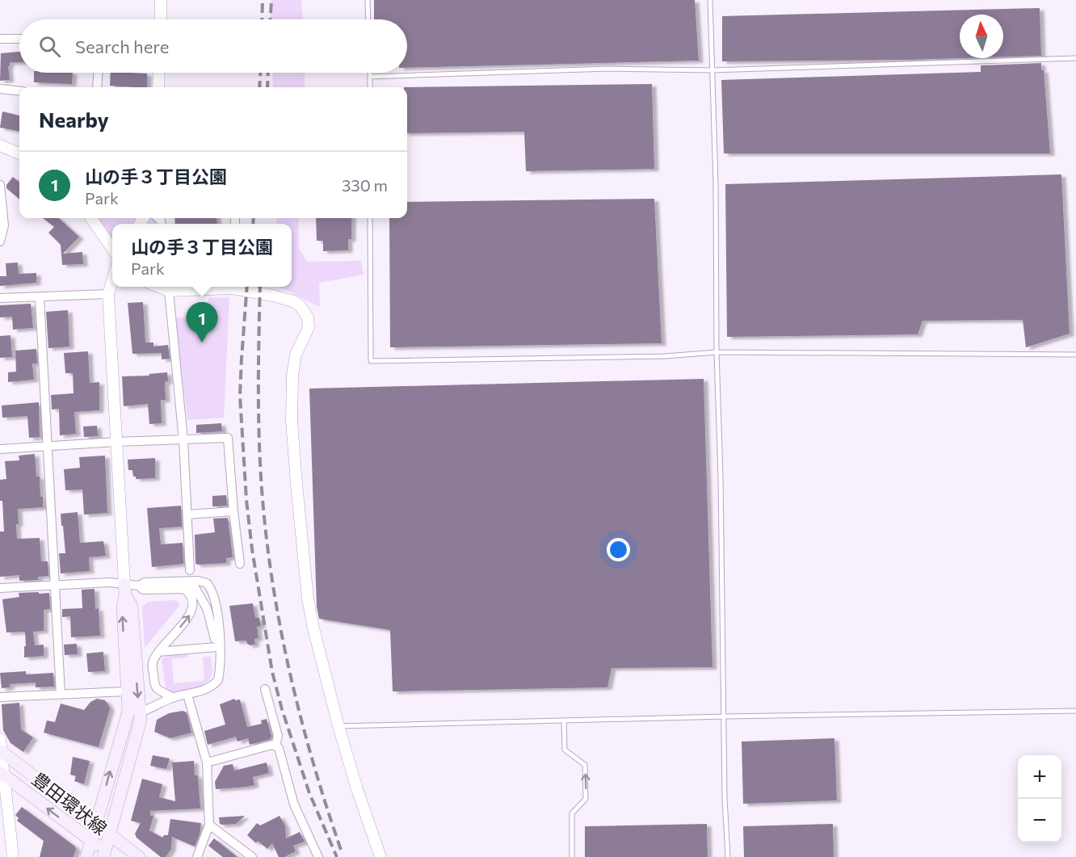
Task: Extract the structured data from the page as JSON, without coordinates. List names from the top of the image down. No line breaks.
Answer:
{"streets":{"main road":["豊田環状線"]},"north":"top","page":{"search":"Search here","heading":"Nearby","list":[{"mark":"1","name":"山の手３丁目公園","note":"Park","value":"330 m"}],"popup":["山の手３丁目公園","Park"],"pins":"1","map_buttons":["+","−"]}}
